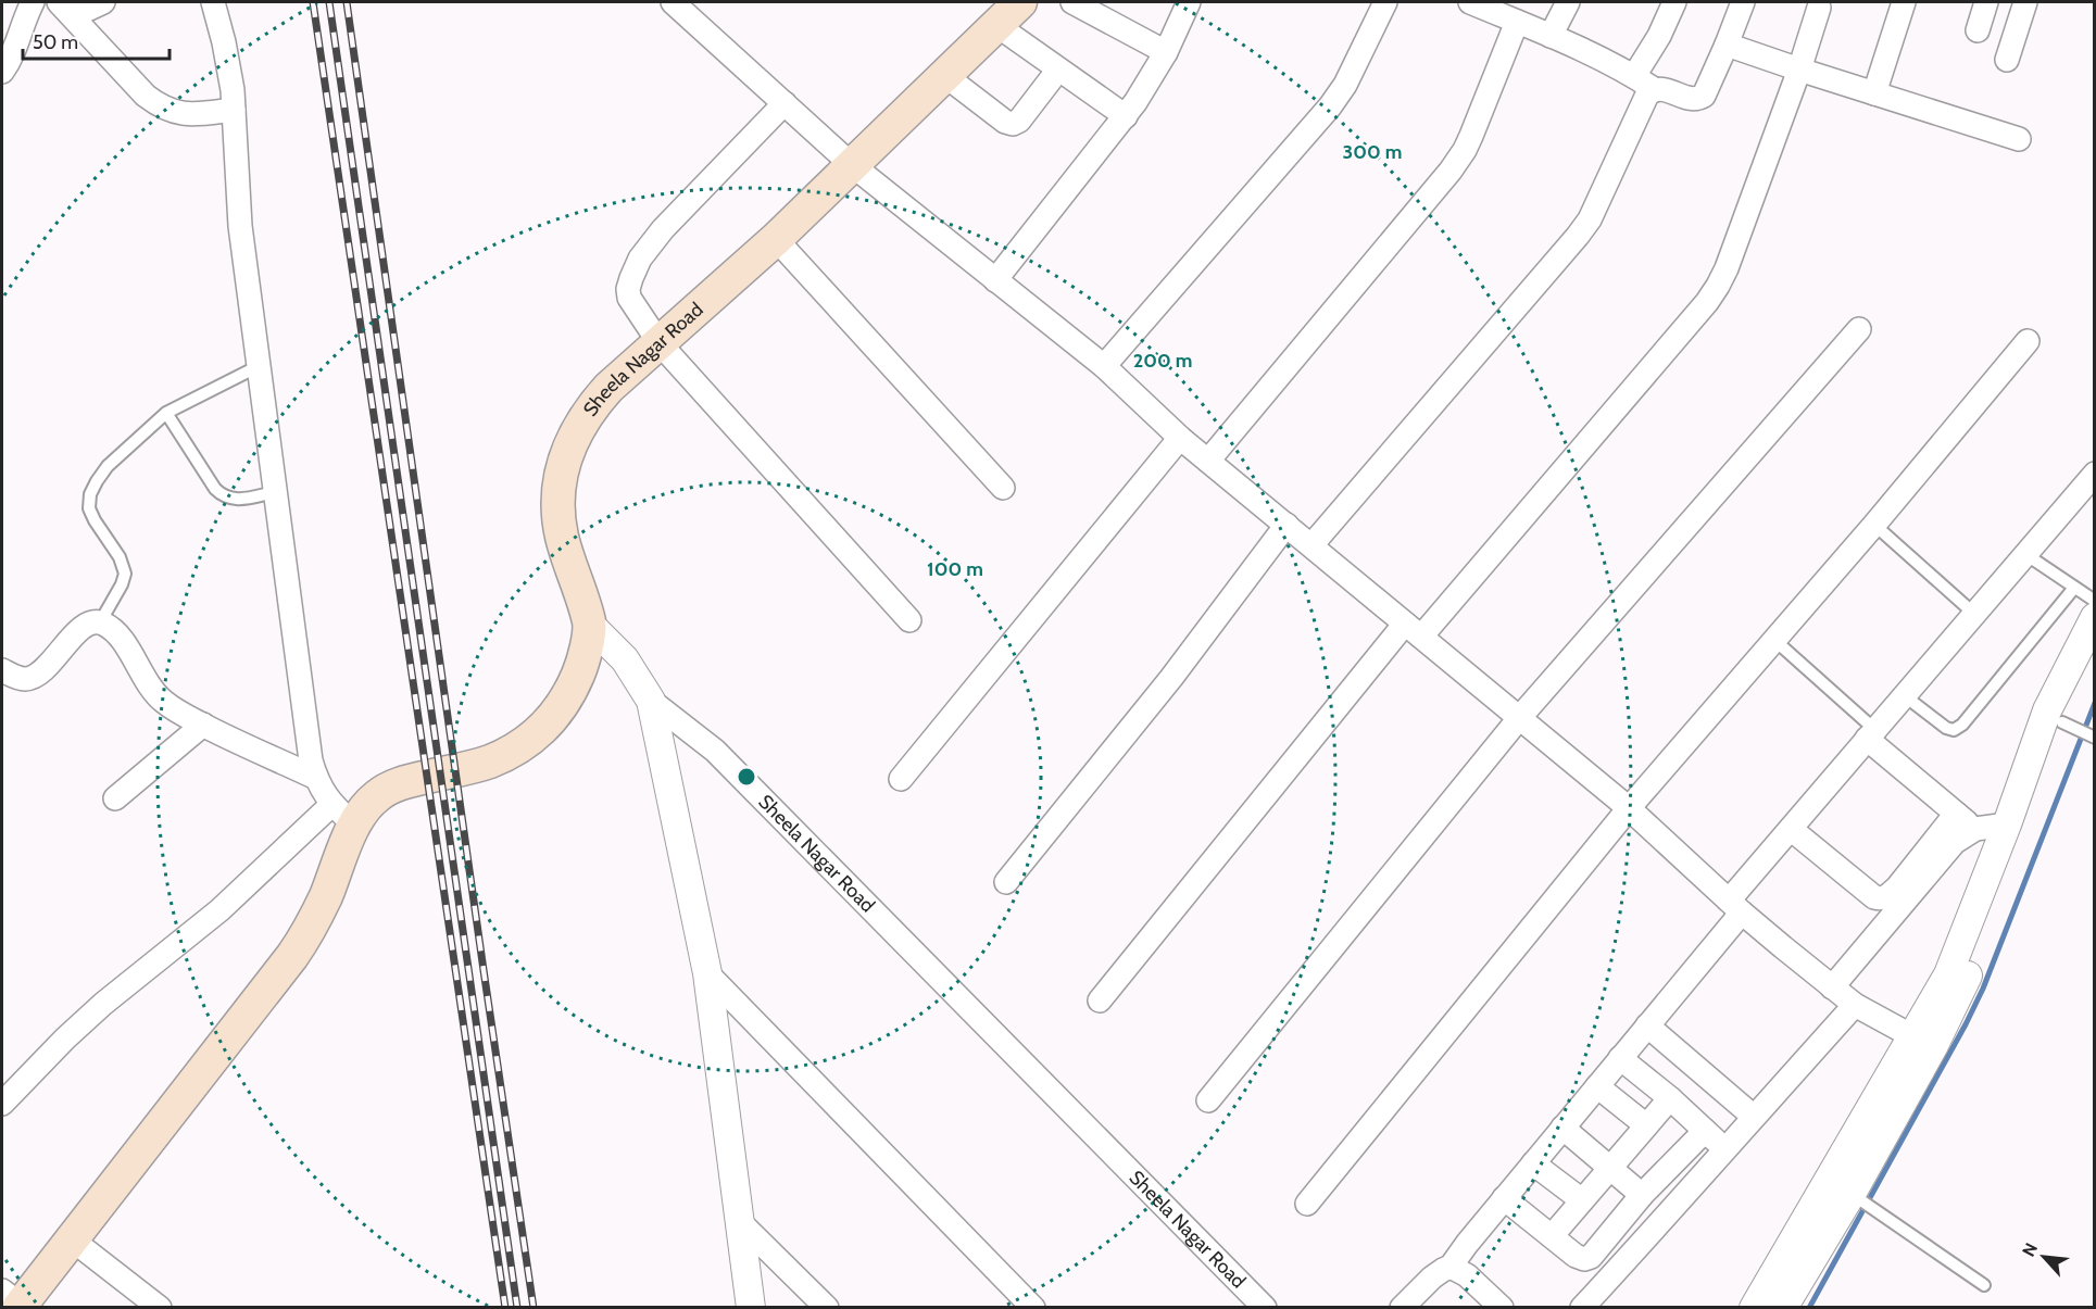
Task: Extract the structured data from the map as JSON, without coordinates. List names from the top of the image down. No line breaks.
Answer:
{"streets":{"main road":["Sheela Nagar Road"]},"scale_bar":"50 m","north":"top left","rings":["300 m","200 m","100 m"]}
